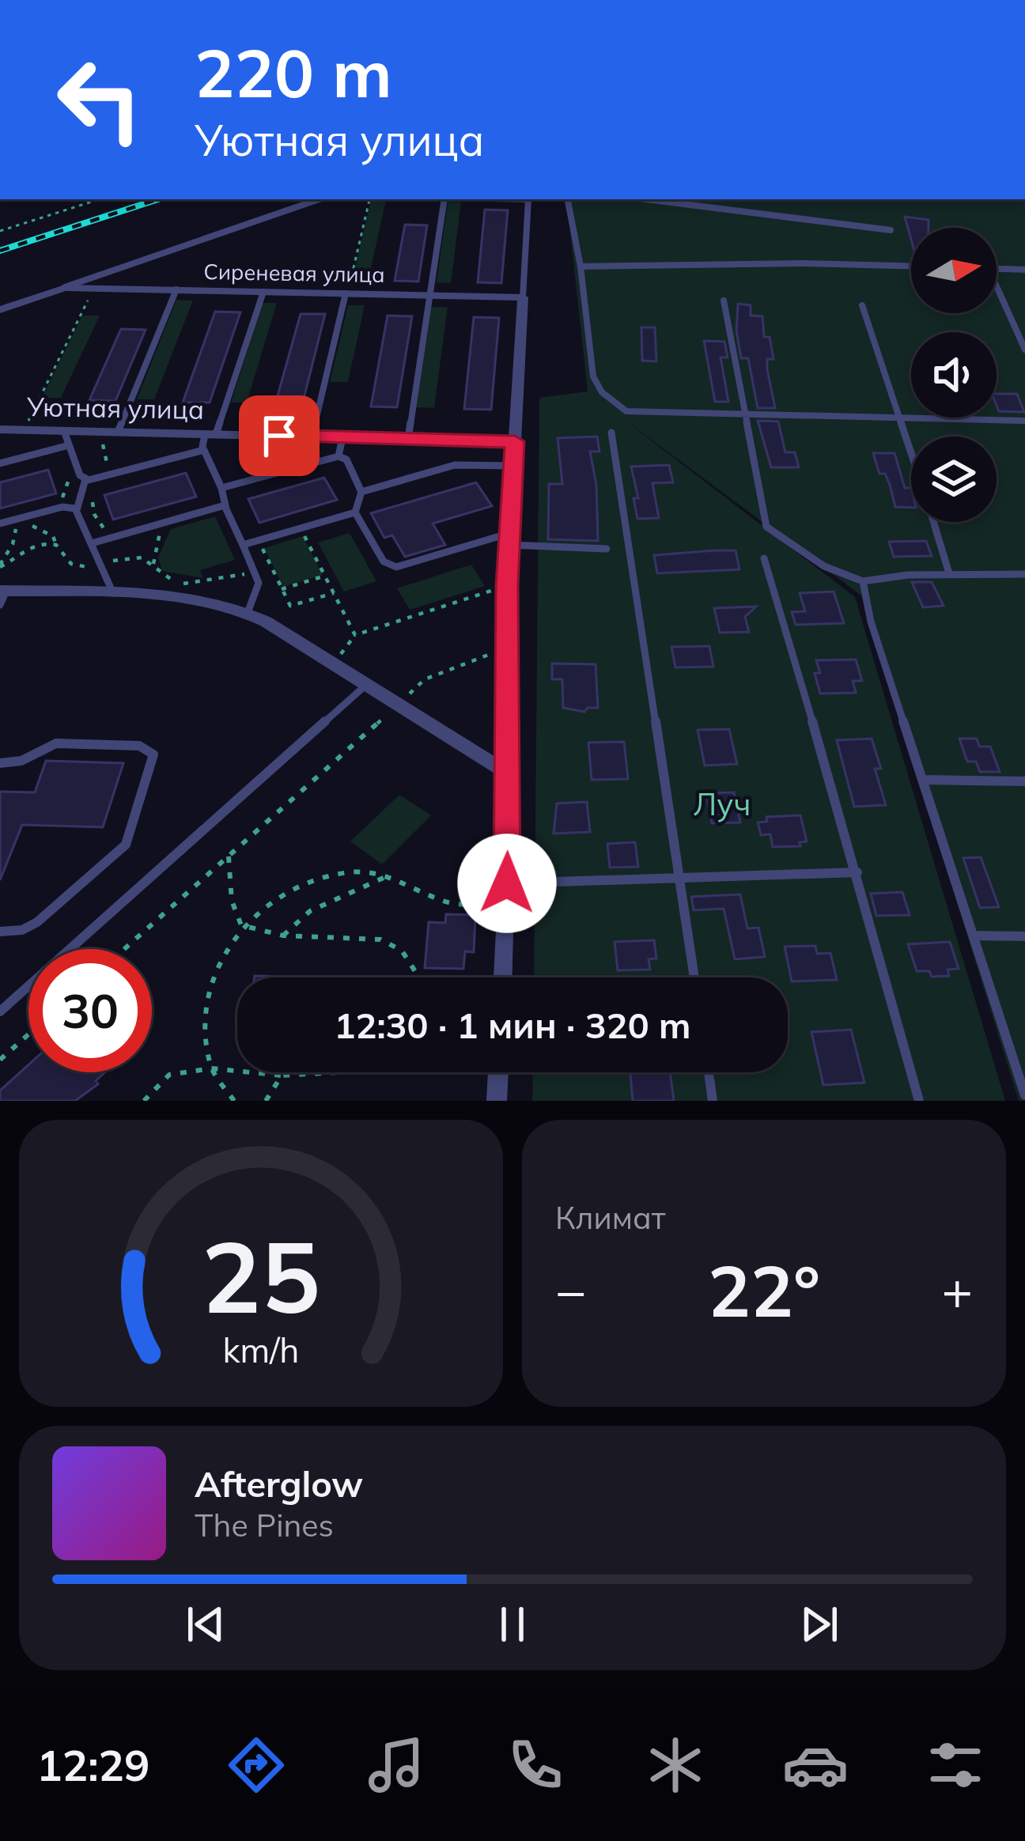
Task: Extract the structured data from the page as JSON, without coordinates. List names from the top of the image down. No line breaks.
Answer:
{"streets":{"street":["Сиреневая улица","Уютная улица"]},"parks":["Луч"],"north":"right","page":{"turn":["220 m","Уютная улица"],"limit":"30","trip":"12:30 · 1 мин · 320 m","tile":"Климат","heat":["−","22°","+"],"song":["Afterglow","The Pines"],"tabs":"12:29","gauge":["25","km/h"]}}
